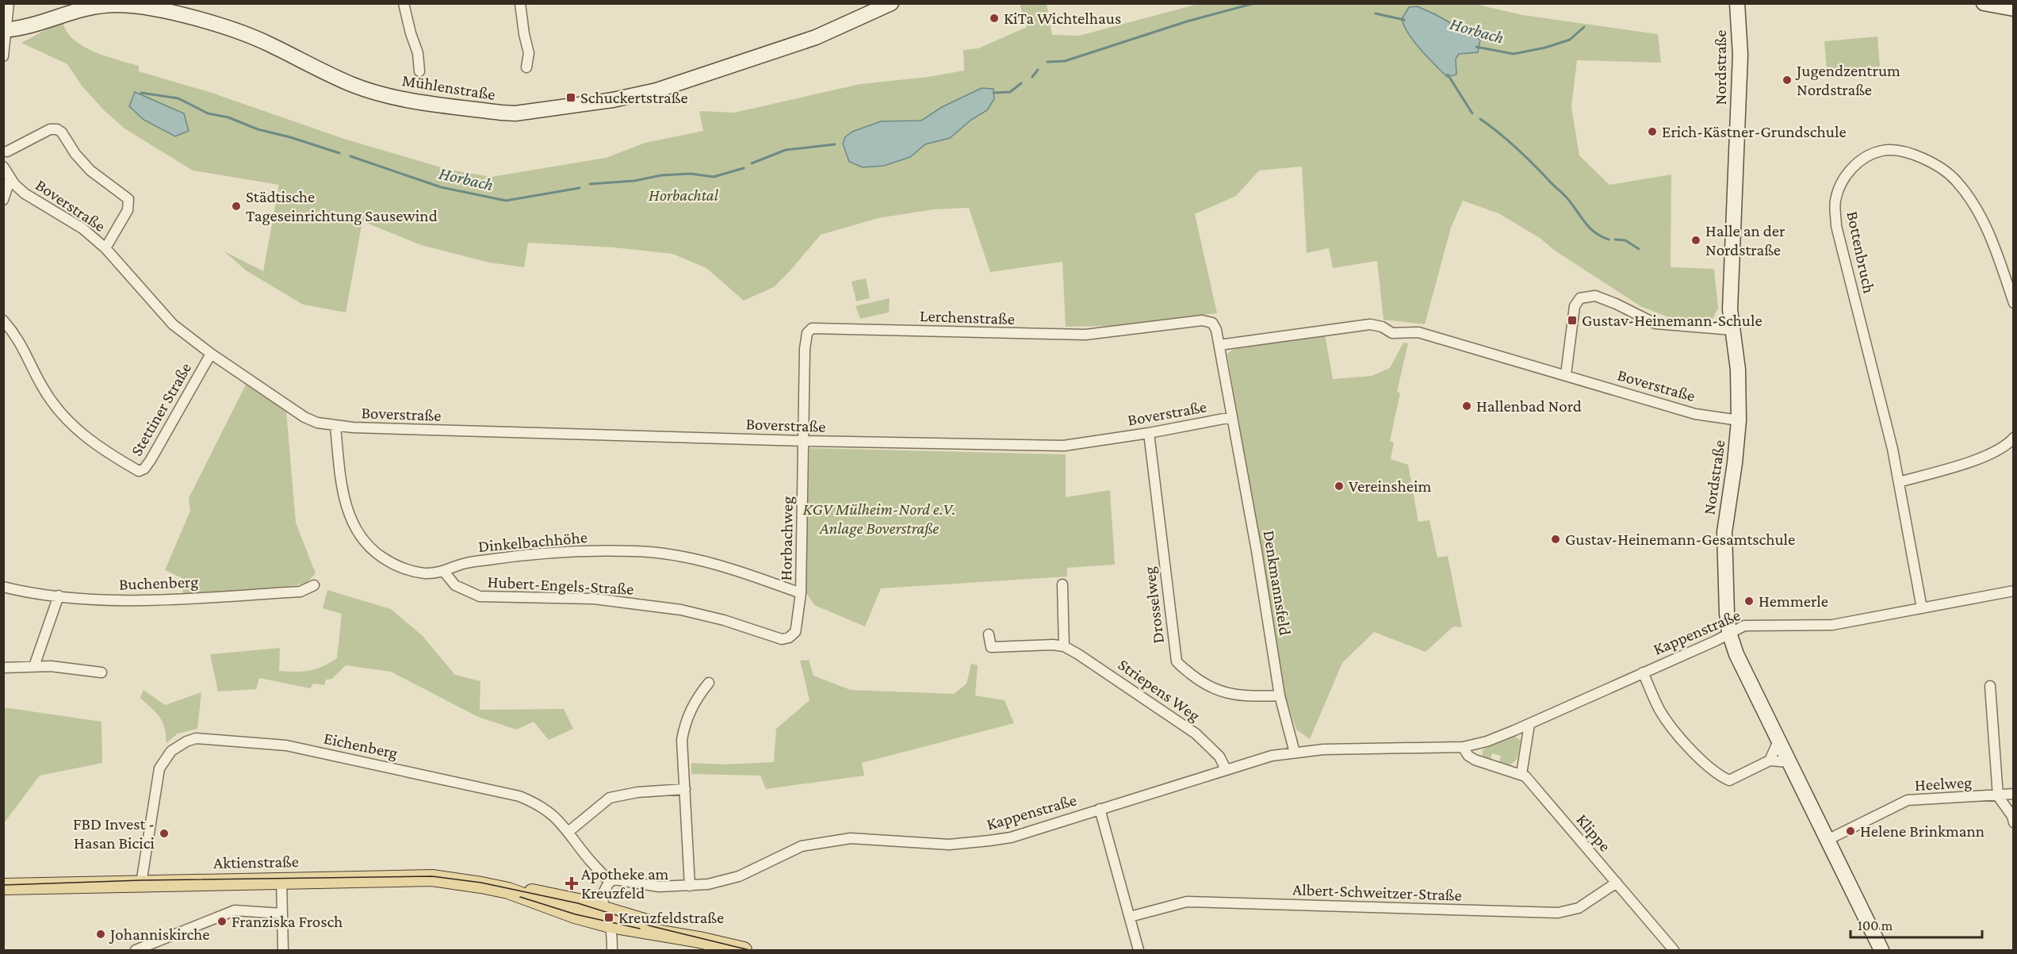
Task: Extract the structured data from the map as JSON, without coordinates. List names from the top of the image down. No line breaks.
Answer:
{"streets":{"main road":["Aktienstraße"],"street":["Nordstraße","Mühlenstraße","Boverstraße","Bottenbruch","Lerchenstraße","Stettiner Straße","Horbachweg","Dinkelbachhöhe","Buchenberg","Denkmannsfeld","Hubert-Engels-Straße","Drosselweg","Kappenstraße","Striepens Weg","Eichenberg","Heelweg","Klippe","Albert-Schweitzer-Straße"]},"crossings":[["Nordstraße","Boverstraße"],["Nordstraße","Kappenstraße"],["Nordstraße","Heelweg"],["Boverstraße","Lerchenstraße"],["Boverstraße","Stettiner Straße"],["Boverstraße","Horbachweg"],["Boverstraße","Dinkelbachhöhe"],["Boverstraße","Denkmannsfeld"],["Boverstraße","Drosselweg"],["Bottenbruch","Kappenstraße"],["Lerchenstraße","Horbachweg"],["Horbachweg","Dinkelbachhöhe"],["Horbachweg","Hubert-Engels-Straße"],["Dinkelbachhöhe","Hubert-Engels-Straße"],["Denkmannsfeld","Drosselweg"],["Denkmannsfeld","Kappenstraße"],["Kappenstraße","Striepens Weg"],["Kappenstraße","Eichenberg"],["Eichenberg","Aktienstraße"],["Klippe","Albert-Schweitzer-Straße"]],"water":["Horbach"],"parks":["Horbachtal","KGV Mülheim-Nord e.V. Anlage Boverstraße"],"places":{"other":["KiTa Wichtelhaus","Jugendzentrum Nordstraße","Erich-Kästner-Grundschule","Städtische Tageseinrichtung Sausewind","Halle an der Nordstraße","Hallenbad Nord","Vereinsheim","Gustav-Heinemann-Gesamtschule","Hemmerle","Helene Brinkmann","FBD Invest - Hasan Bicici","Franziska Frosch","Johanniskirche"],"transit":["Schuckertstraße","Gustav-Heinemann-Schule","Kreuzfeldstraße"],"health":["Apotheke am Kreuzfeld"]},"scale_bar":"100 m"}
